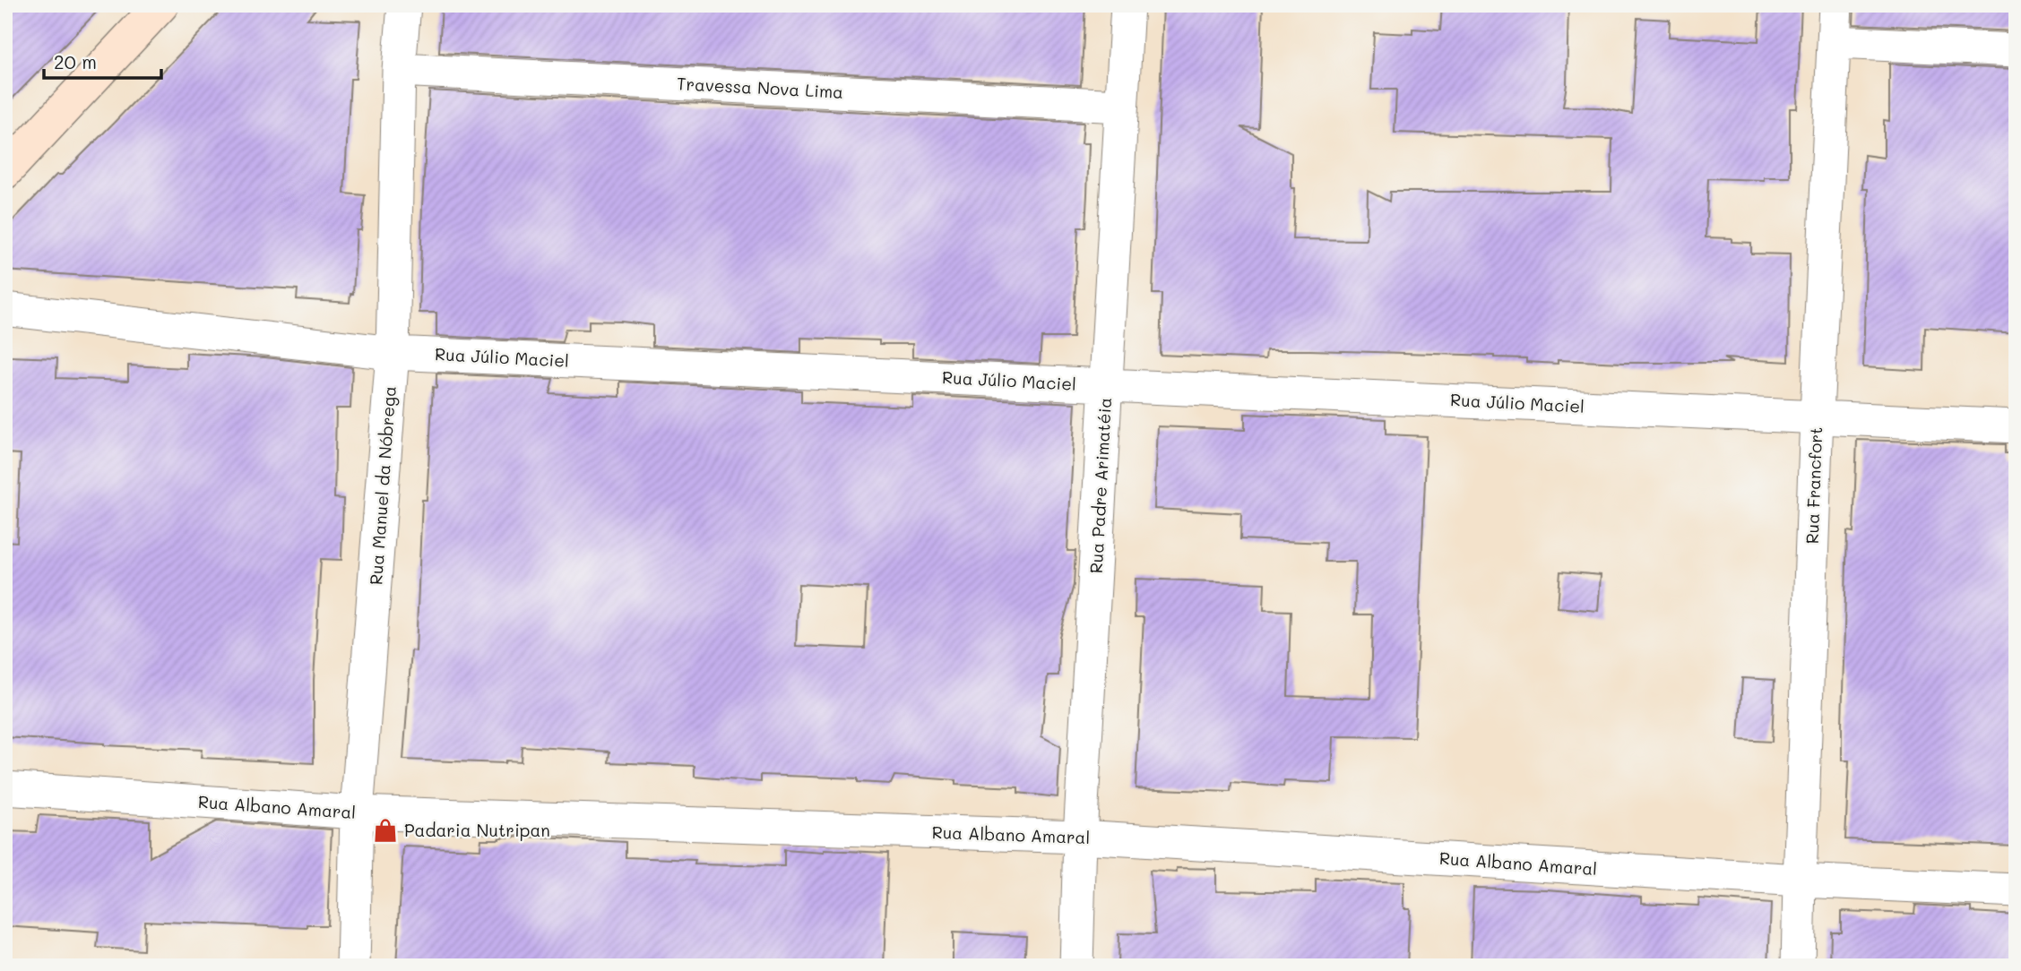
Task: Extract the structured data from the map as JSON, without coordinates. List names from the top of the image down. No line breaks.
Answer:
{"streets":{"street":["Travessa Nova Lima","Rua Júlio Maciel","Rua Manuel da Nóbrega","Rua Padre Arimatéia","Rua Francfort","Rua Albano Amaral"]},"crossings":[["Travessa Nova Lima","Rua Manuel da Nóbrega"],["Travessa Nova Lima","Rua Padre Arimatéia"],["Rua Júlio Maciel","Rua Manuel da Nóbrega"],["Rua Júlio Maciel","Rua Padre Arimatéia"],["Rua Júlio Maciel","Rua Francfort"],["Rua Manuel da Nóbrega","Rua Albano Amaral"],["Rua Padre Arimatéia","Rua Albano Amaral"],["Rua Francfort","Rua Albano Amaral"]],"places":{"shop":["Padaria Nutripan"]},"scale_bar":"20 m"}
